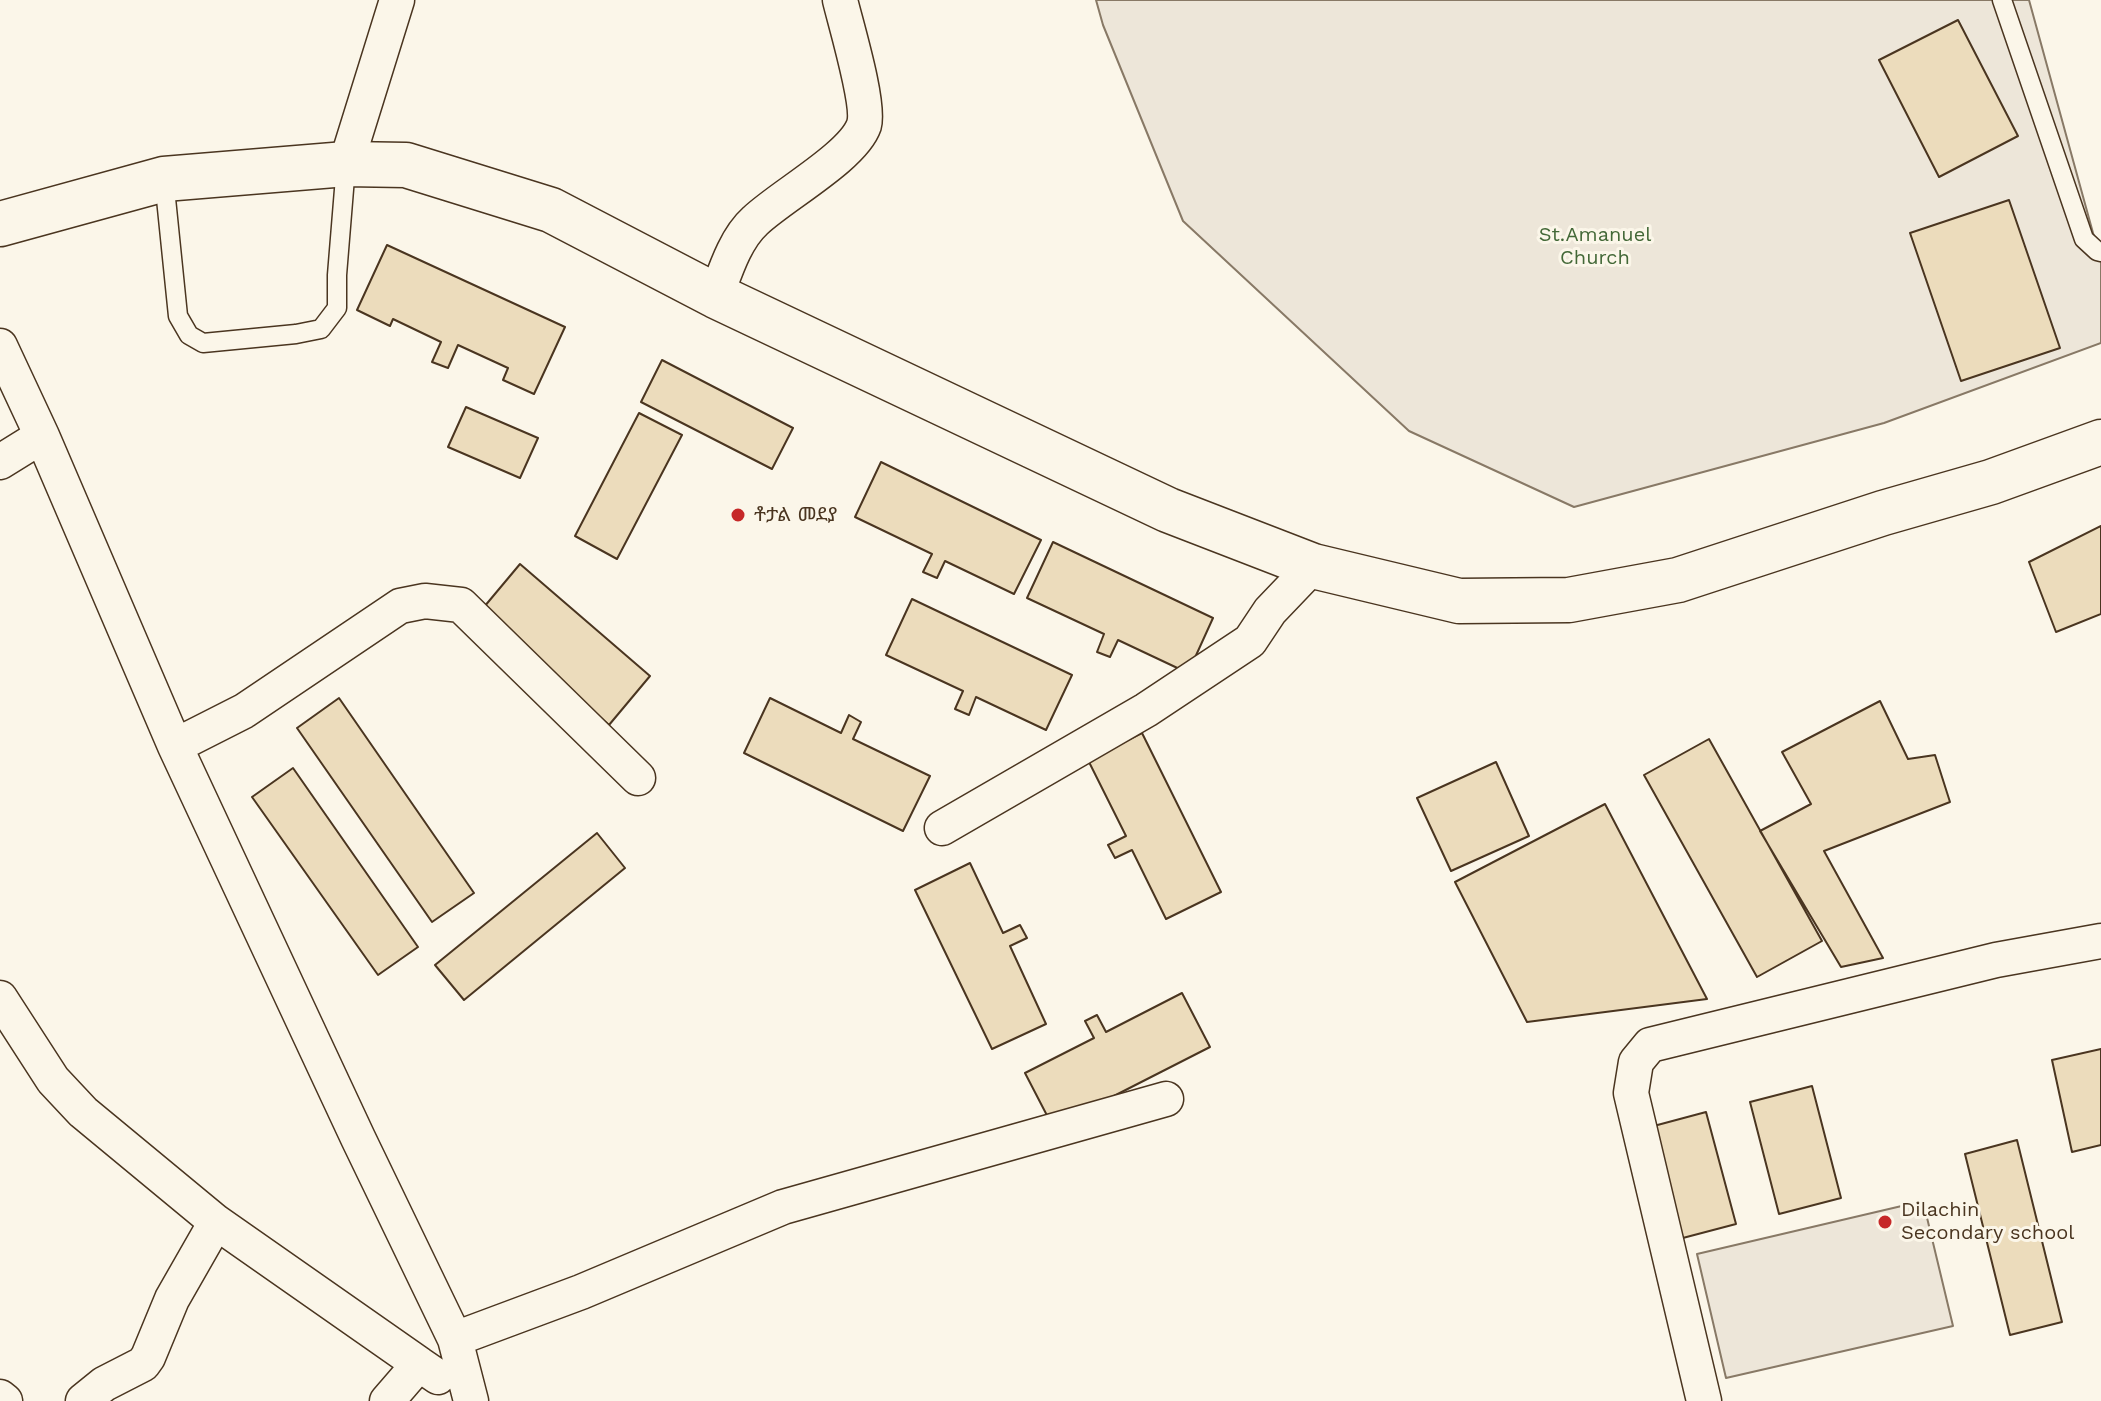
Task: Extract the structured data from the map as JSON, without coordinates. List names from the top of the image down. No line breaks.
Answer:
{"parks":["St.Amanuel Church"],"places":["ቶታል መደያ","Dilachin Secondary school"]}
